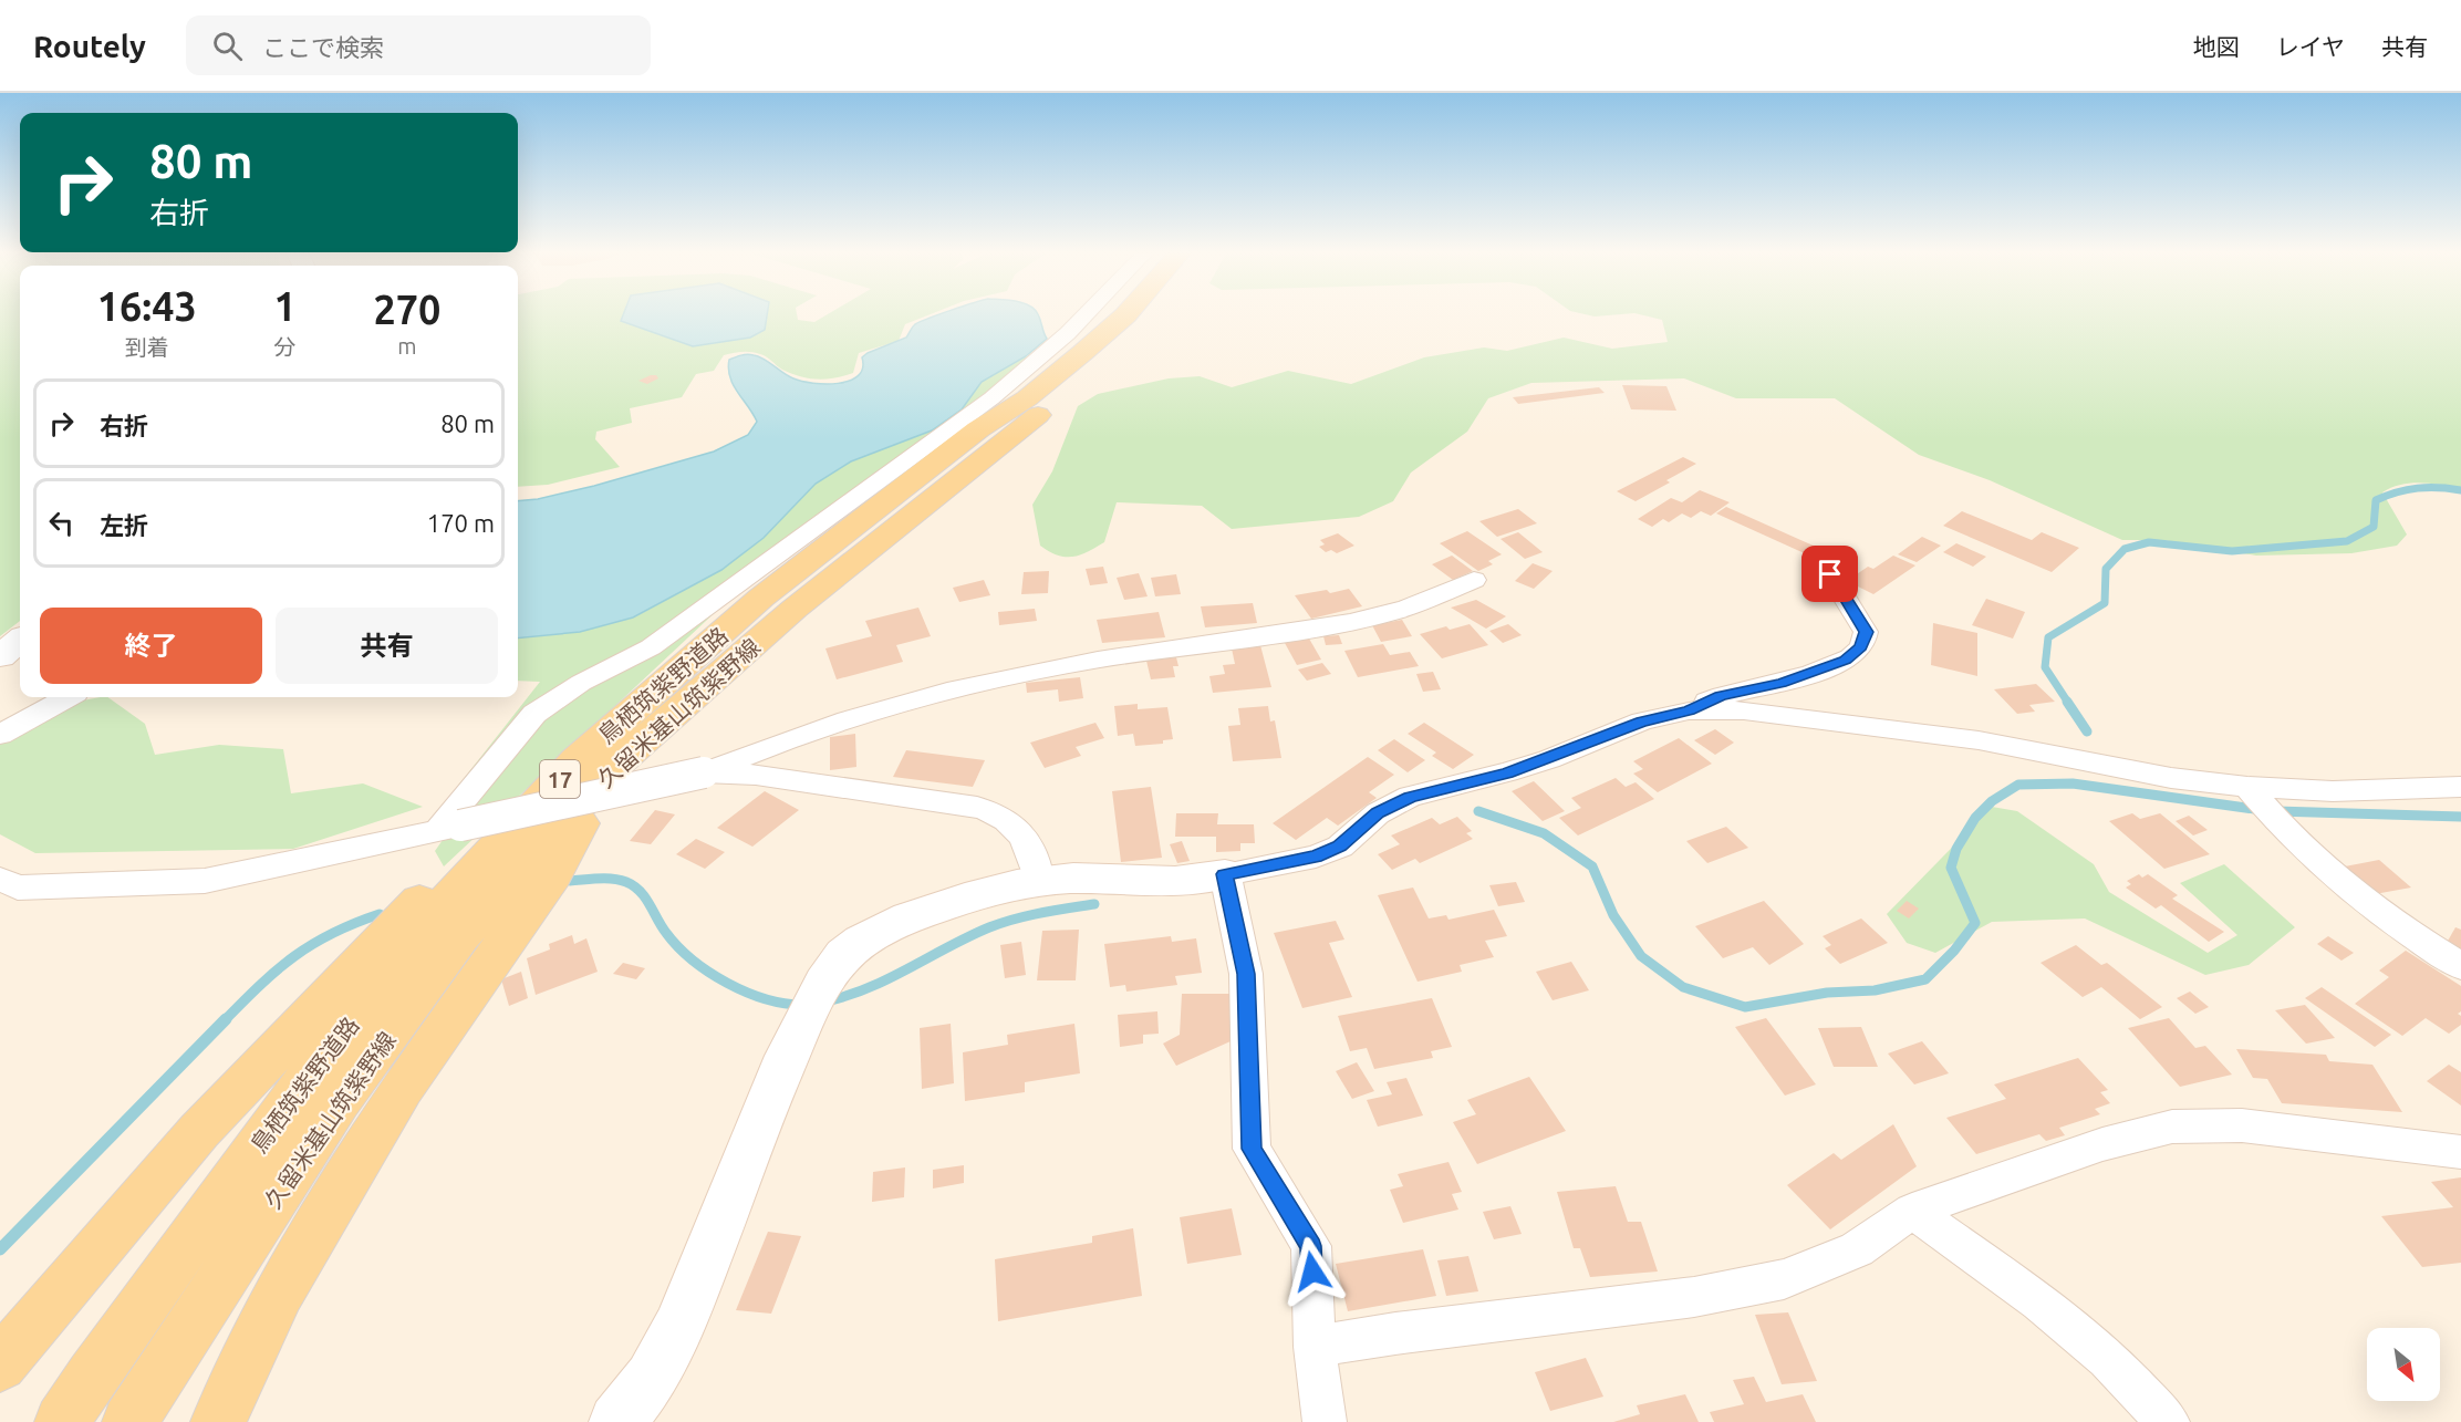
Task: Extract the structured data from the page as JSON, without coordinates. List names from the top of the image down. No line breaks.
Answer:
{"streets":{"main road":["鳥栖筑紫野道路","久留米基山筑紫野線","17"]},"crossings":[["鳥栖筑紫野道路","久留米基山筑紫野線"]],"north":"bottom right","page":{"header":"Routely","search":"ここで検索","nav":["地図","レイヤ","共有"],"turn":["80 m","右折"],"eta":["16:43","到着","1","分","270","m"],"list":[{"name":"右折","value":"80 m"},{"name":"左折","value":"170 m"}],"buttons":["終了","共有"]}}
